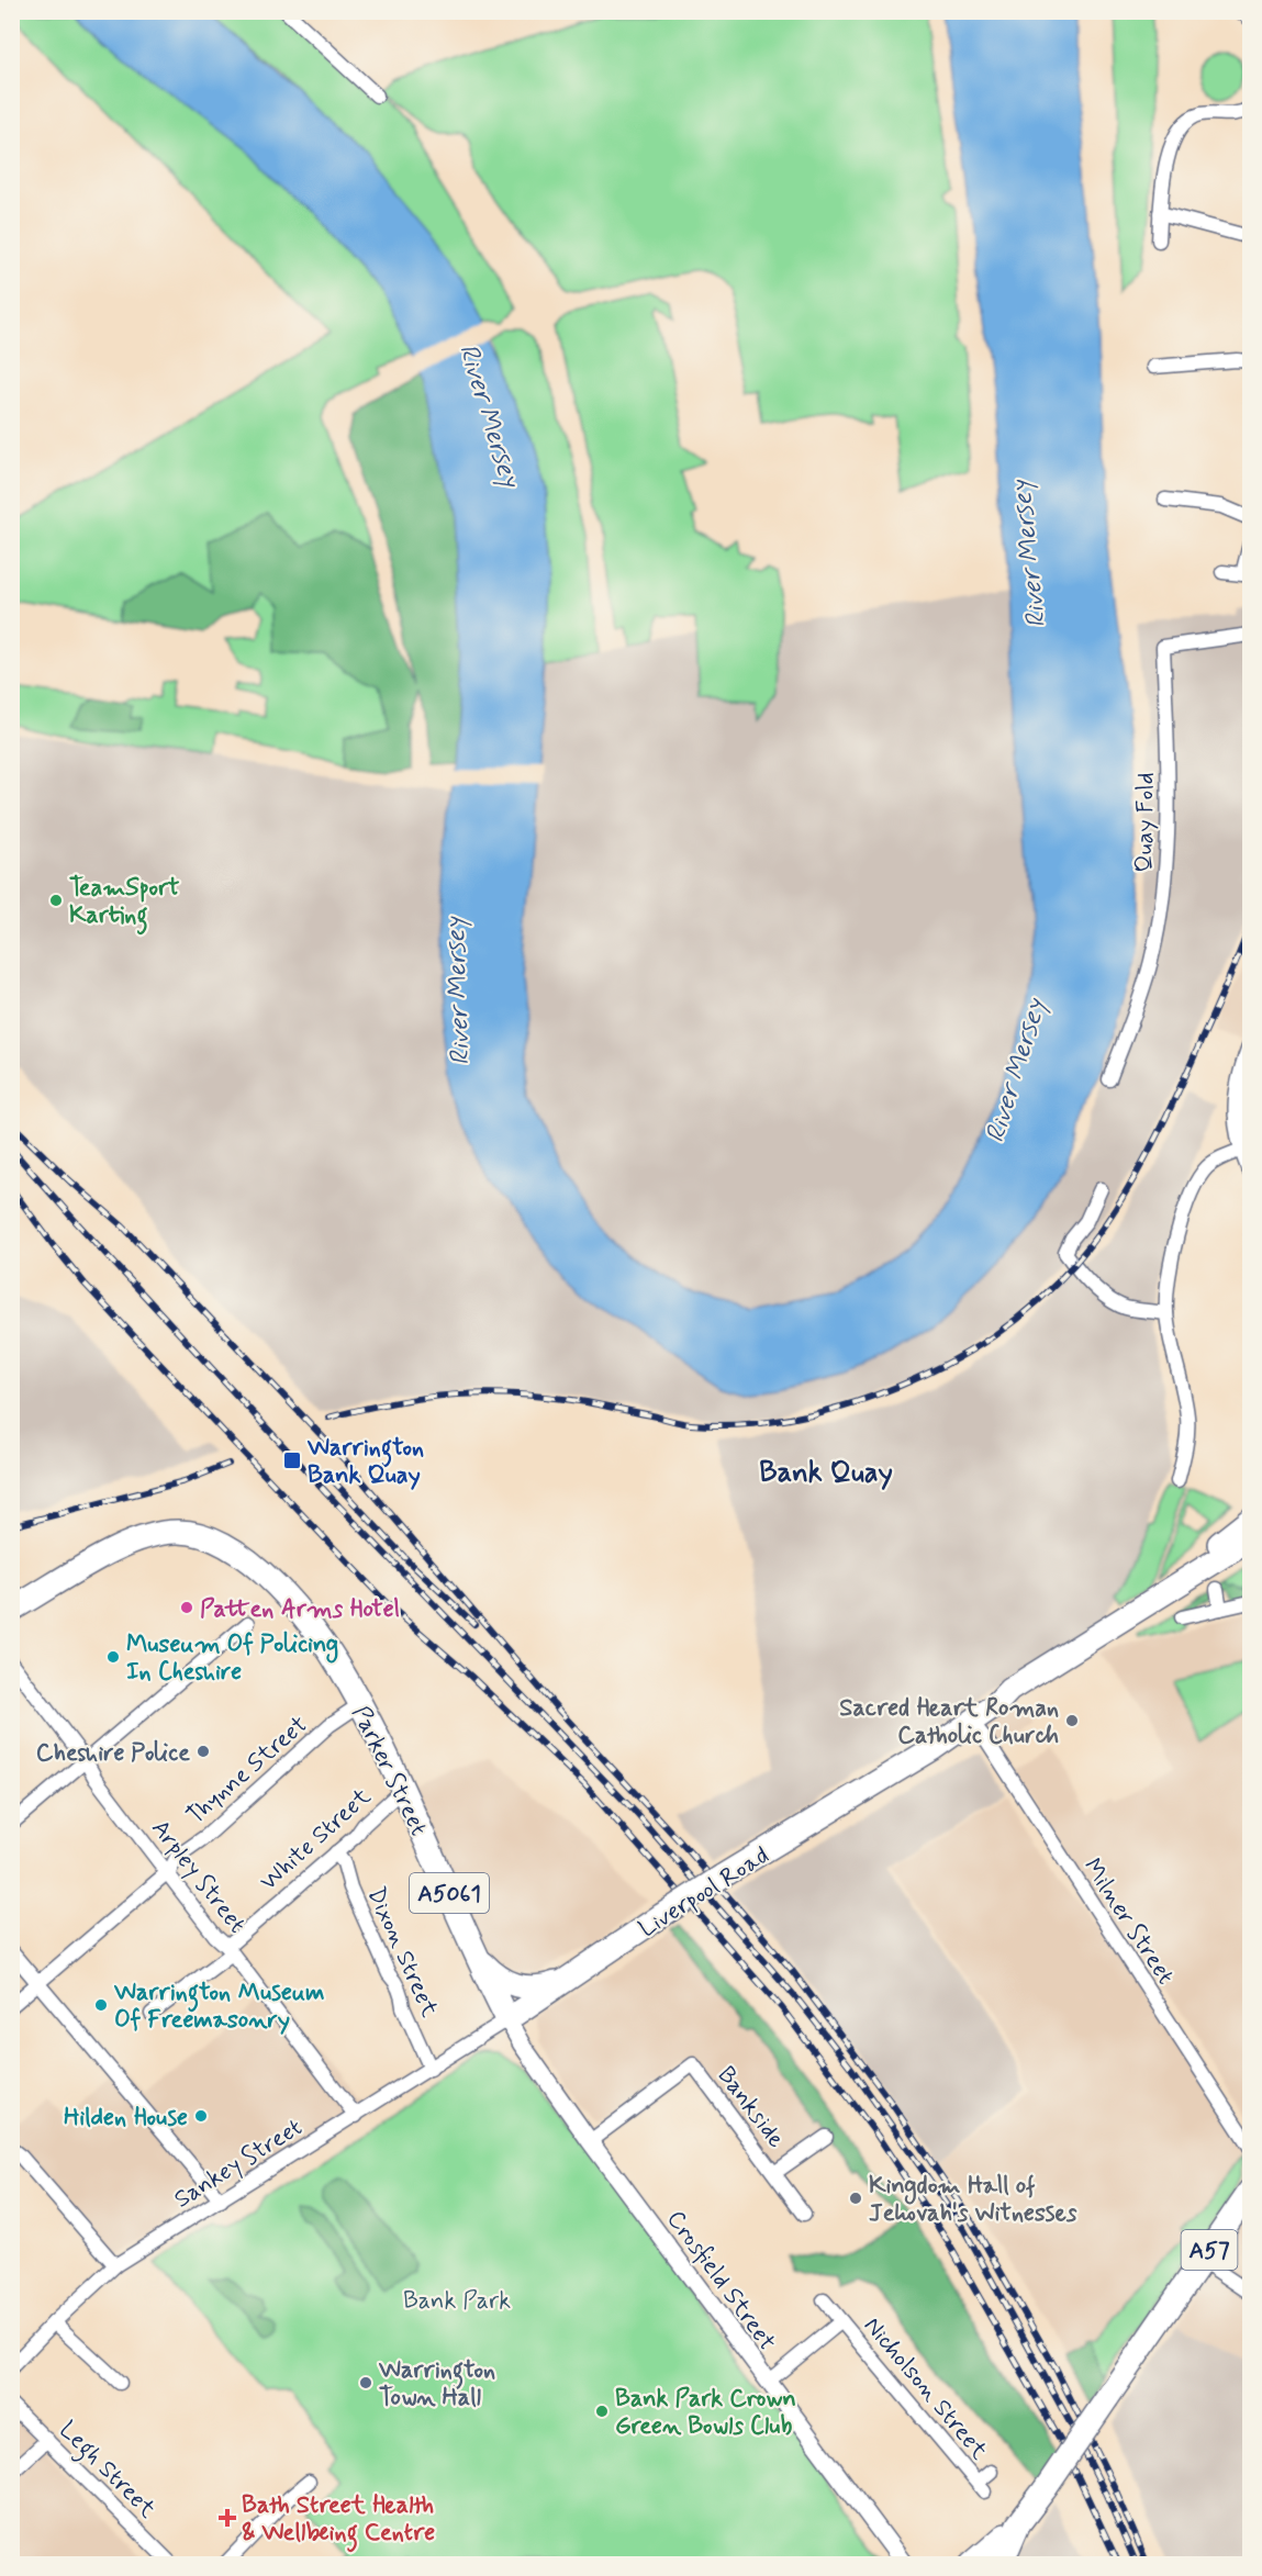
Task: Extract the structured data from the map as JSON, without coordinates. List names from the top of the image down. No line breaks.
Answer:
{"streets":{"highway":["Parker Street","Liverpool Road","A5061","A57"],"street":["Quay Fold","Thynne Street","White Street","Arpley Street","Milner Street","Dixon Street","Bankside","Sankey Street","Crosfield Street","Nicholson Street","Legh Street"]},"crossings":[["Thynne Street","Parker Street"],["Thynne Street","Arpley Street"],["Parker Street","White Street"],["Parker Street","Liverpool Road"],["Parker Street","Sankey Street"],["Parker Street","Crosfield Street"],["White Street","Arpley Street"],["White Street","Dixon Street"],["Arpley Street","Sankey Street"],["Liverpool Road","Milner Street"],["Liverpool Road","Sankey Street"],["Liverpool Road","Crosfield Street"],["Dixon Street","Sankey Street"],["Bankside","Crosfield Street"],["Sankey Street","Crosfield Street"],["Crosfield Street","Nicholson Street"]],"districts":["Bank Quay"],"water":["River Mersey"],"parks":["Bank Park"],"places":{"other":["TeamSport Karting","Patten Arms Hotel","Museum Of Policing In Cheshire","Sacred Heart Roman Catholic Church","Cheshire Police","Warrington Museum Of Freemasonry","Hilden House","Kingdom Hall of Jehovah's Witnesses","Warrington Town Hall","Bank Park Crown Green Bowls Club"],"transit":["Warrington Bank Quay"],"health":["Bath Street Health & Wellbeing Centre"]}}
